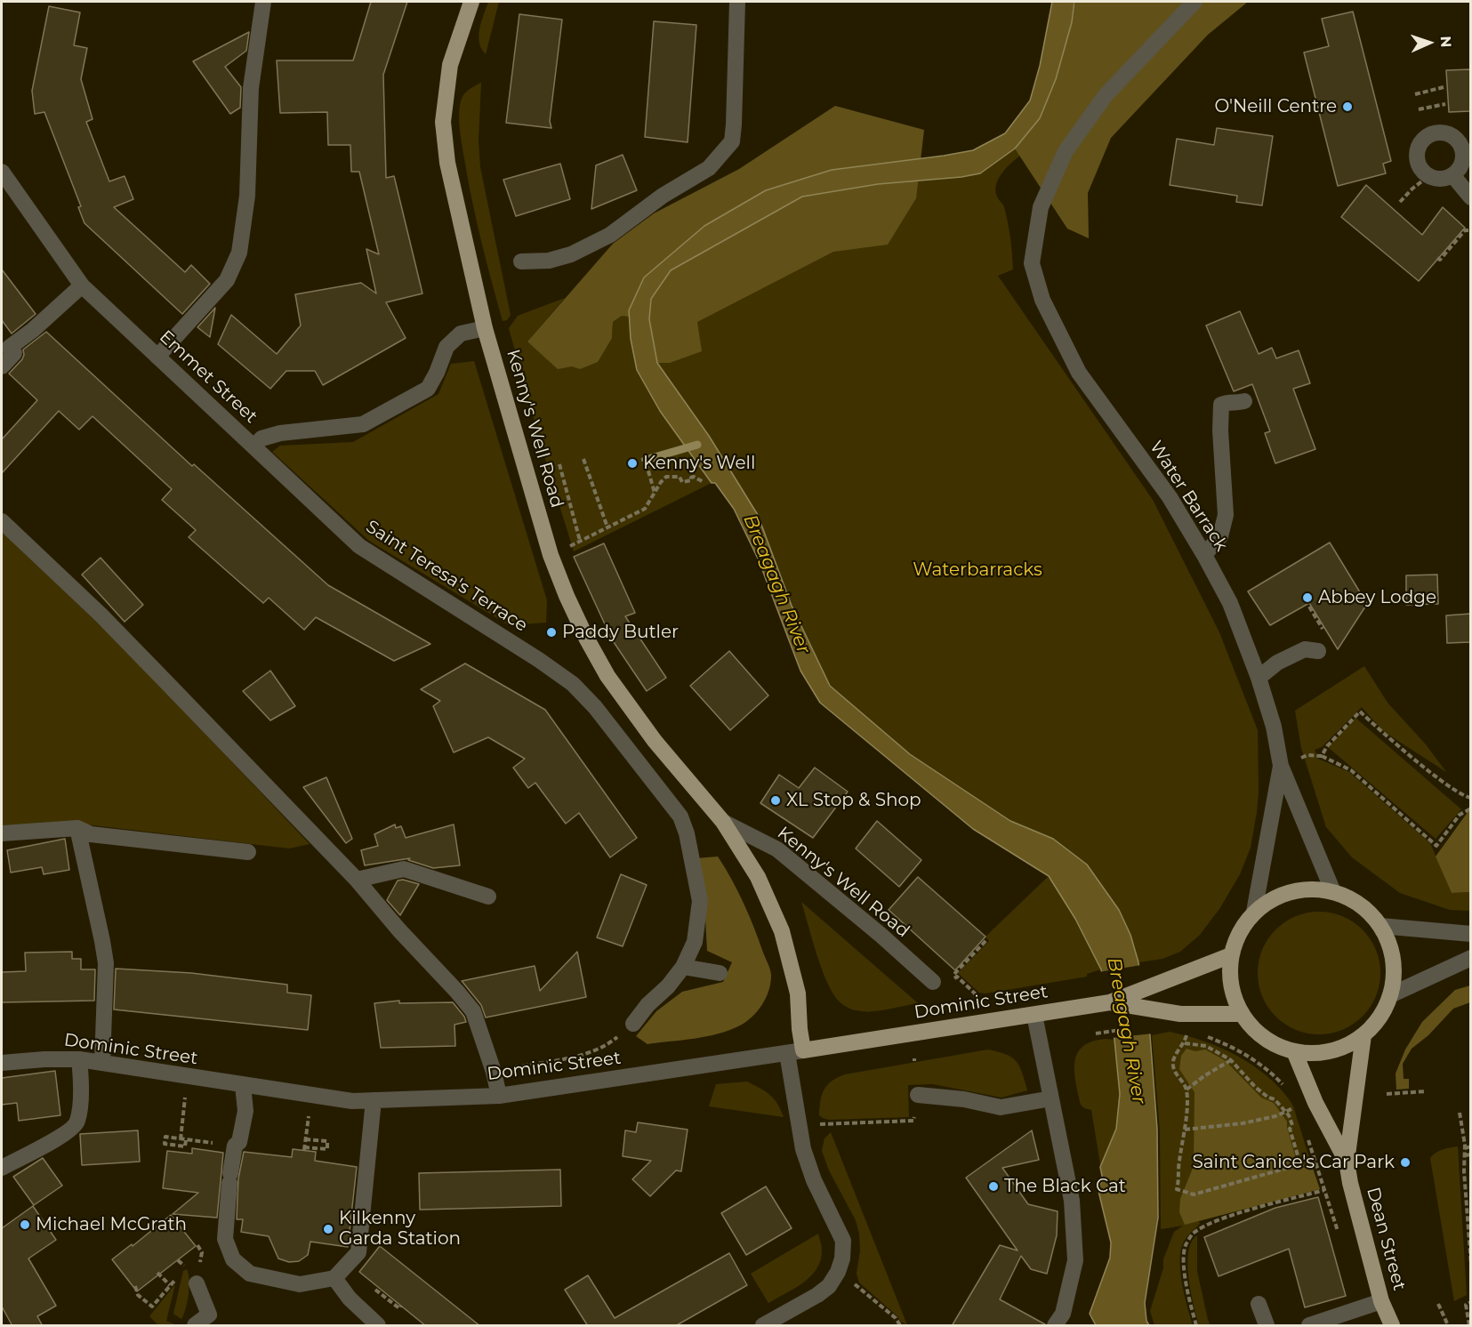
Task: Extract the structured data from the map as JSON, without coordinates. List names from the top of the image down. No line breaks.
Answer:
{"streets":{"main road":["Kenny's Well Road","Dominic Street","Dean Street"],"street":["Emmet Street","Water Barrack","Saint Teresa's Terrace"]},"crossings":[["Emmet Street","Kenny's Well Road"],["Emmet Street","Saint Teresa's Terrace"],["Kenny's Well Road","Dominic Street"],["Water Barrack","Dominic Street"],["Water Barrack","Dean Street"],["Dominic Street","Dean Street"]],"water":["Breagagh River"],"parks":["Waterbarracks"],"places":["O'Neill Centre","Kenny's Well","Abbey Lodge","Paddy Butler","XL Stop & Shop","Saint Canice's Car Park","The Black Cat","Michael McGrath","Kilkenny Garda Station"],"north":"right"}
